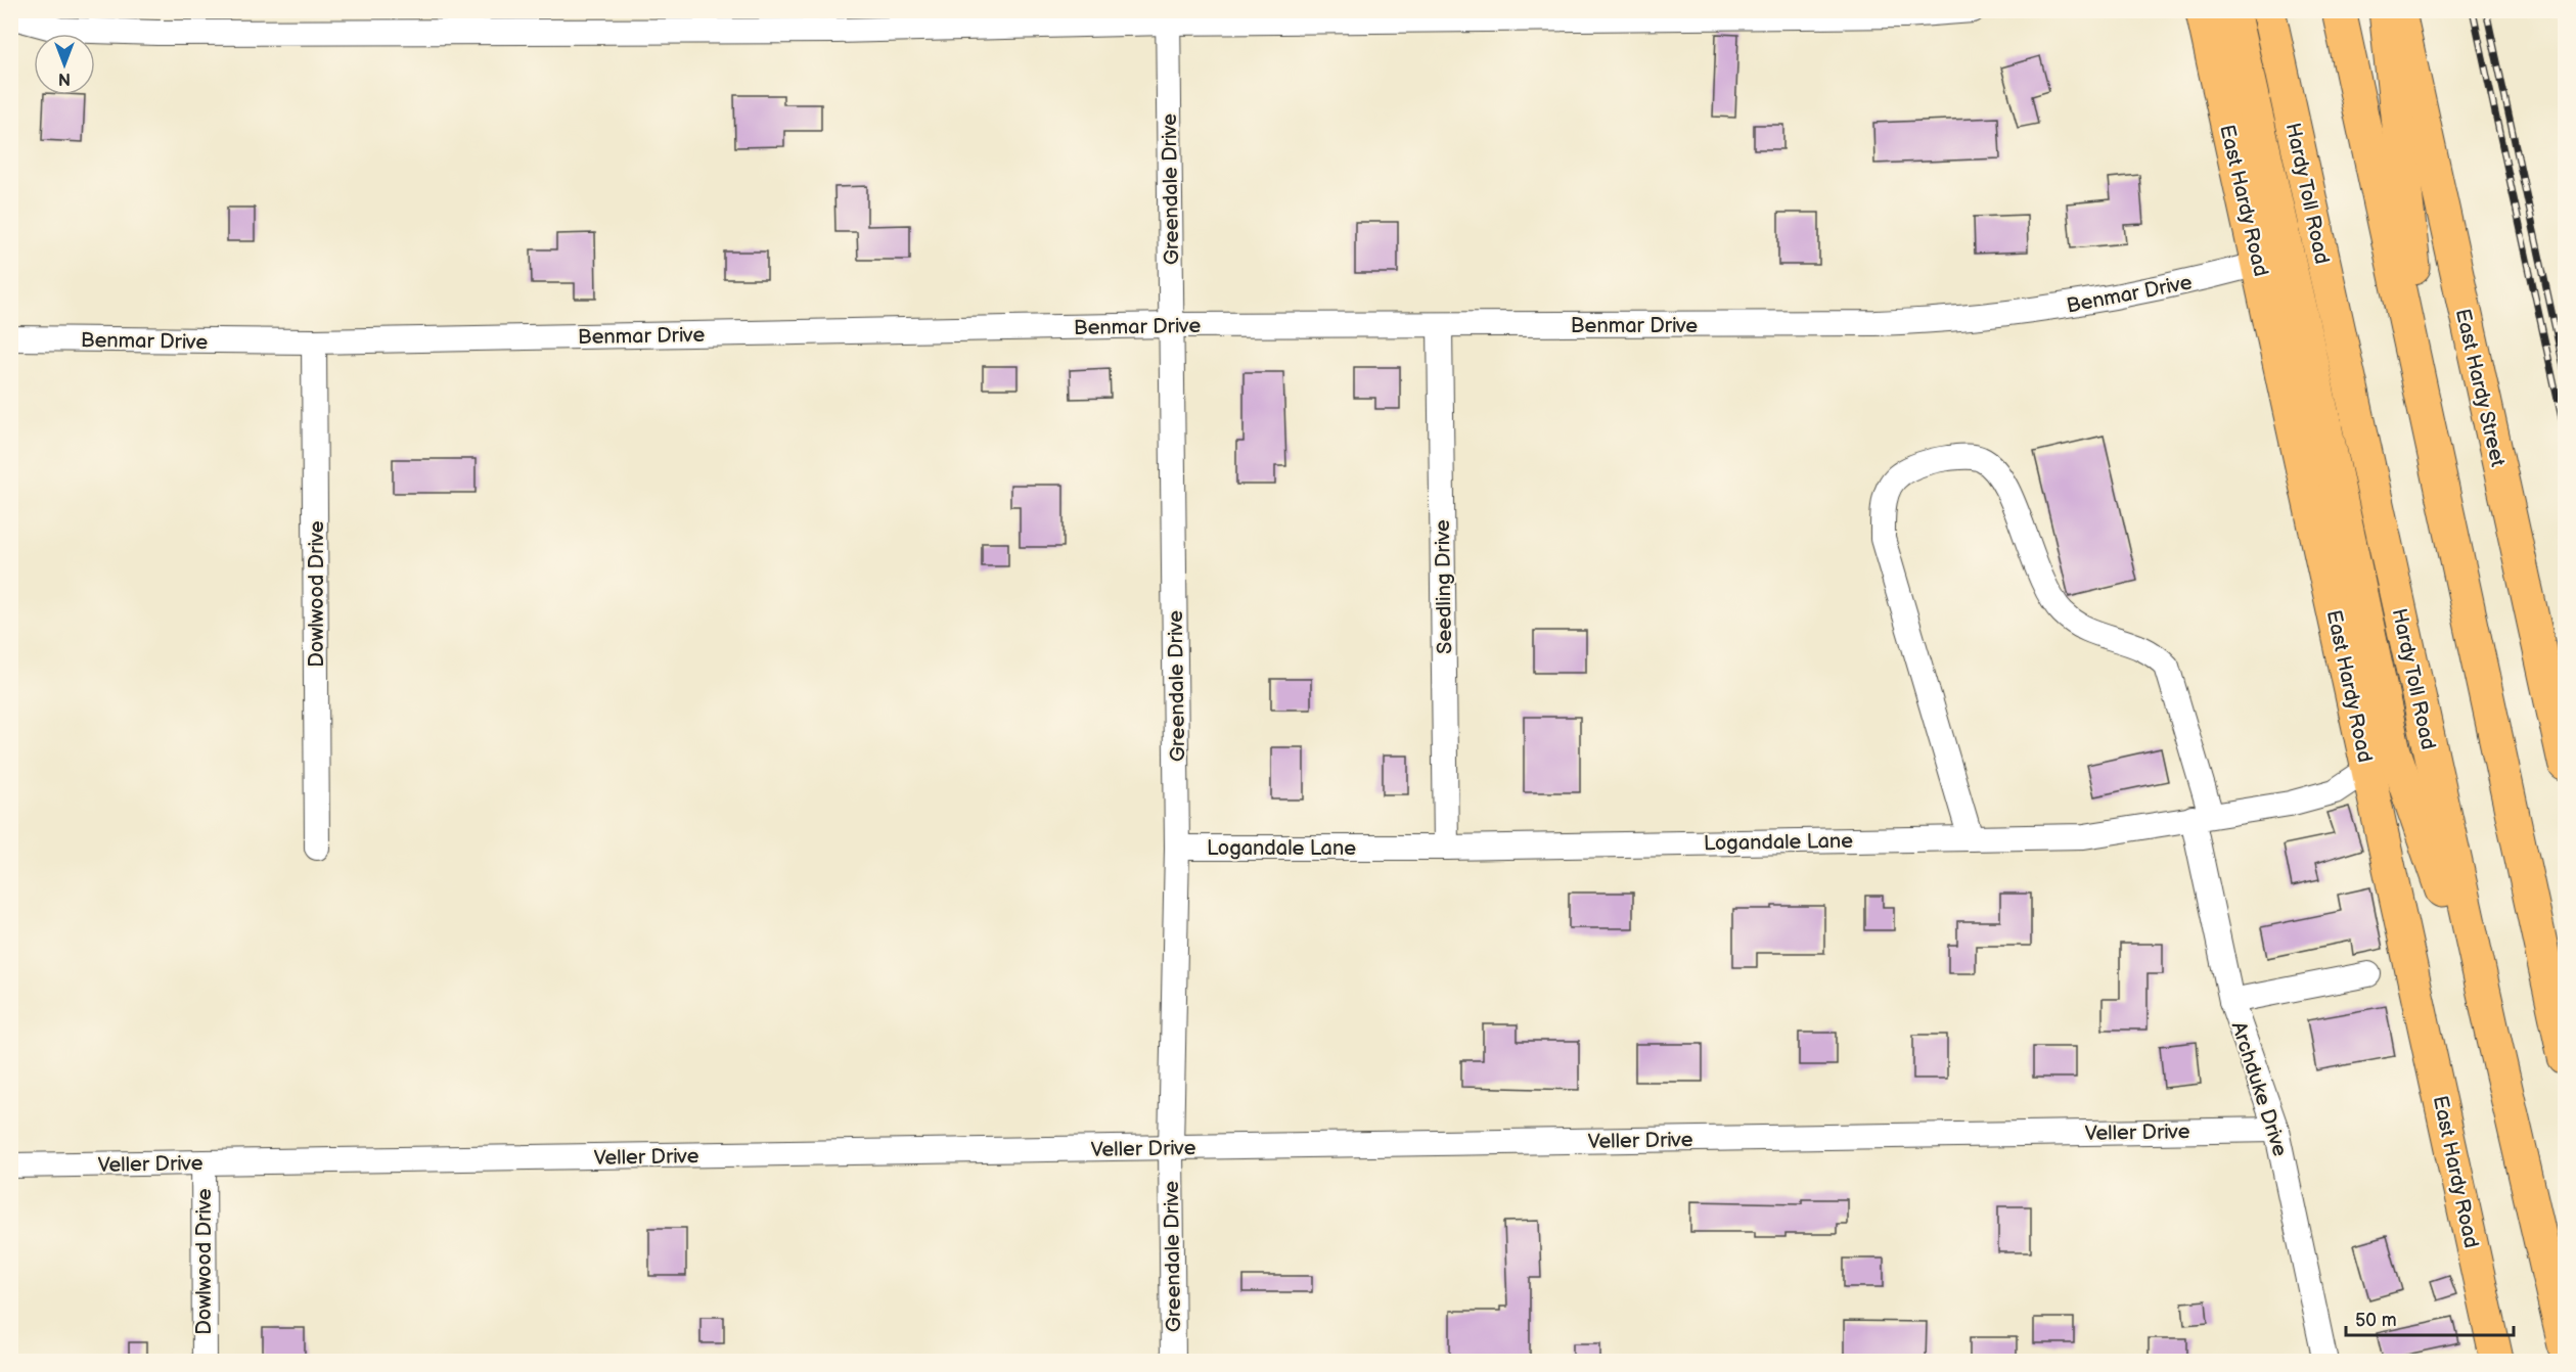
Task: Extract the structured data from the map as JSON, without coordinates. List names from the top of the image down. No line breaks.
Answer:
{"streets":{"highway":["Hardy Toll Road"],"main road":["East Hardy Road","East Hardy Street"],"street":["Greendale Drive","Benmar Drive","Seedling Drive","Dowlwood Drive","Logandale Lane","Archduke Drive","Veller Drive"]},"crossings":[["Greendale Drive","Benmar Drive"],["Greendale Drive","Logandale Lane"],["Greendale Drive","Veller Drive"],["East Hardy Road","Benmar Drive"],["East Hardy Road","Logandale Lane"],["Benmar Drive","Seedling Drive"],["Benmar Drive","Dowlwood Drive"],["Seedling Drive","Logandale Lane"],["Dowlwood Drive","Veller Drive"],["Logandale Lane","Archduke Drive"],["Archduke Drive","Veller Drive"]],"scale_bar":"50 m","north":"bottom"}
